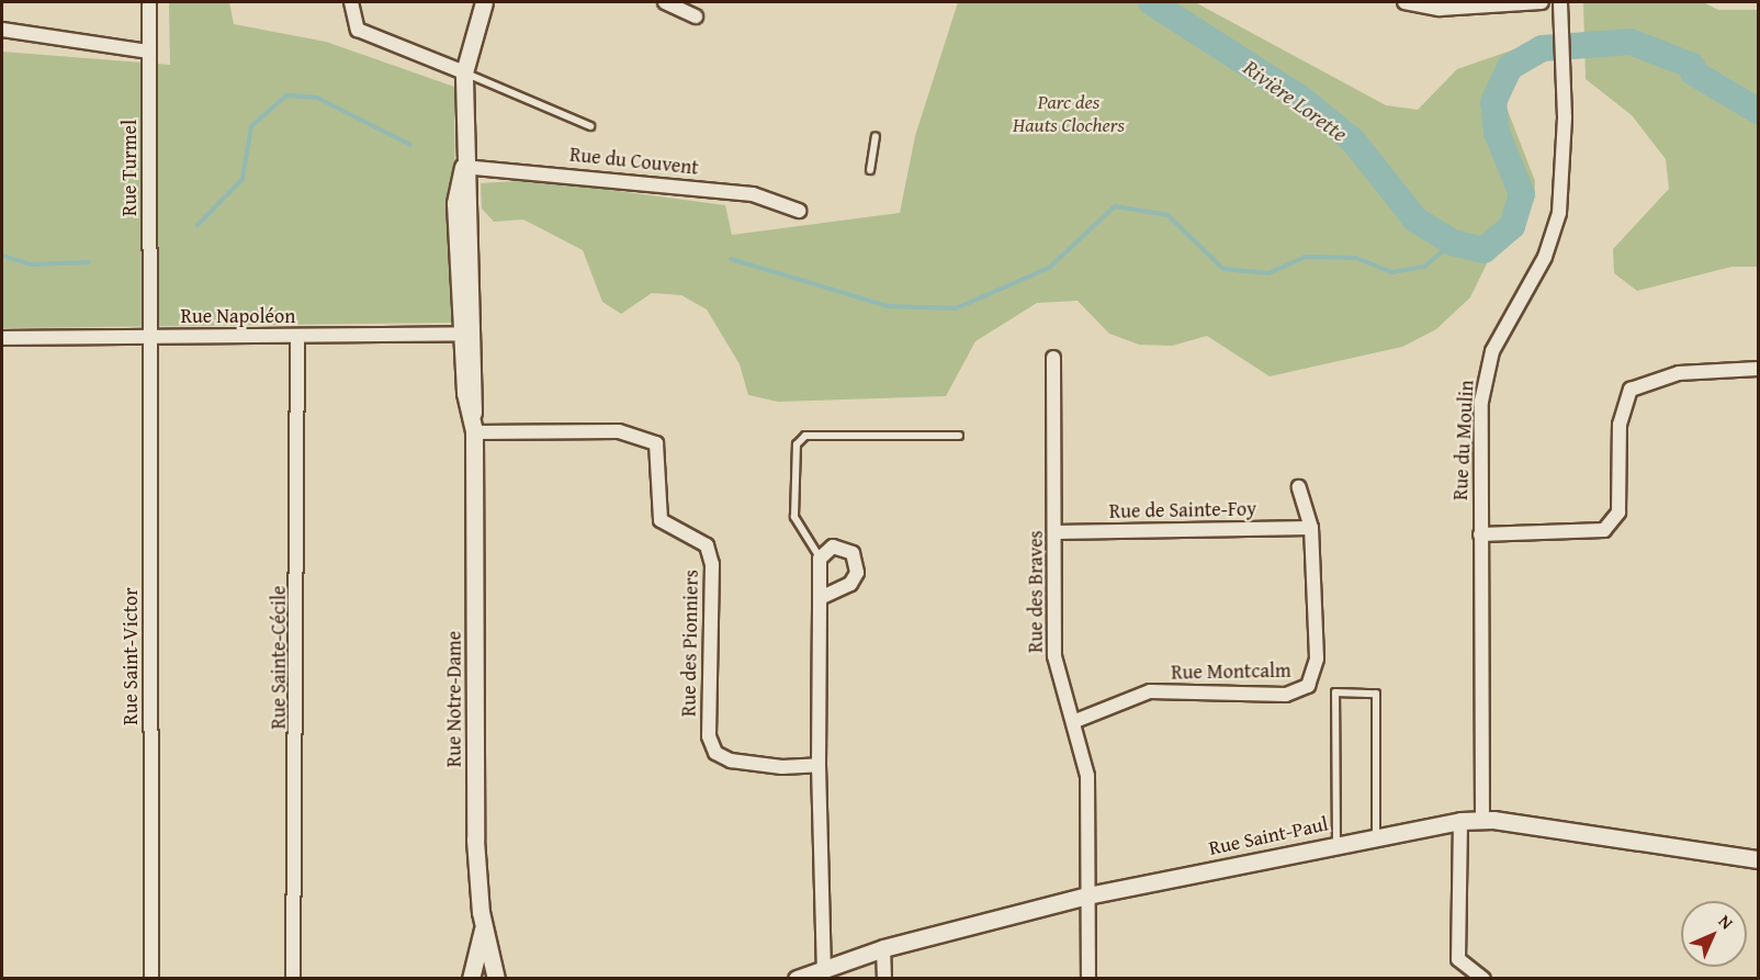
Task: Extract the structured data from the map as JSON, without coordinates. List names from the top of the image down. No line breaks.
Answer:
{"streets":{"street":["Rue du Couvent","Rue Turmel","Rue Napoléon","Rue du Moulin","Rue de Sainte-Foy","Rue des Braves","Rue des Pionniers","Rue Saint-Victor","Rue Sainte-Cécile","Rue Montcalm","Rue Notre-Dame","Rue Saint-Paul"]},"crossings":[["Rue du Couvent","Rue Notre-Dame"],["Rue Turmel","Rue Napoléon"],["Rue Turmel","Rue Saint-Victor"],["Rue Napoléon","Rue Saint-Victor"],["Rue Napoléon","Rue Sainte-Cécile"],["Rue Napoléon","Rue Notre-Dame"],["Rue du Moulin","Rue Saint-Paul"],["Rue de Sainte-Foy","Rue des Braves"],["Rue de Sainte-Foy","Rue Montcalm"],["Rue des Braves","Rue Montcalm"],["Rue des Braves","Rue Saint-Paul"],["Rue des Pionniers","Rue Notre-Dame"]],"water":["Rivière Lorette"],"parks":["Parc des Hauts Clochers"],"north":"top right"}
